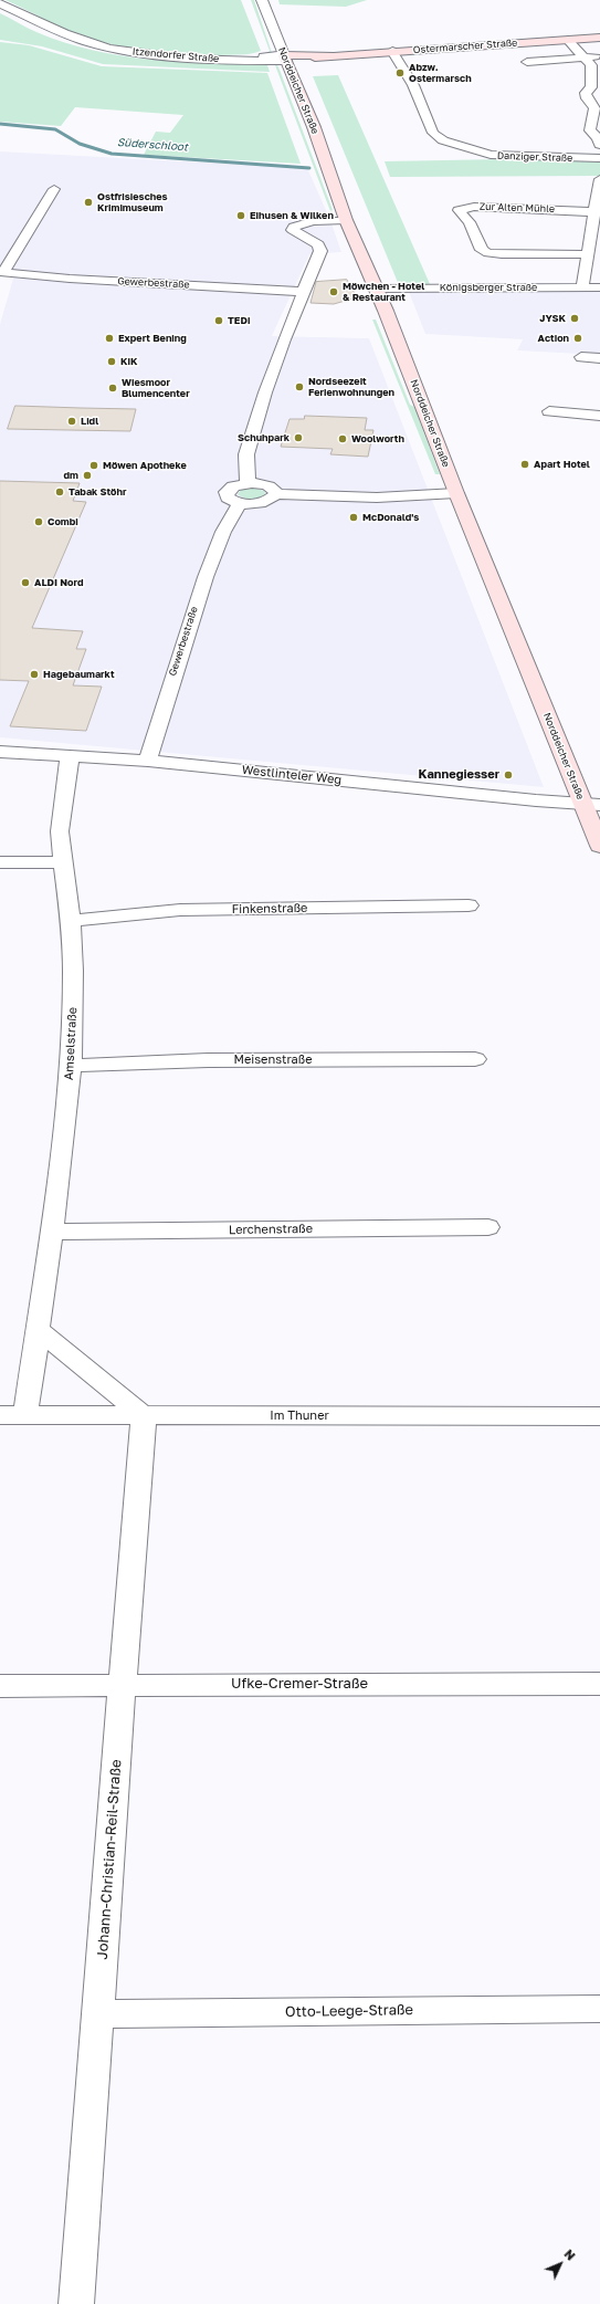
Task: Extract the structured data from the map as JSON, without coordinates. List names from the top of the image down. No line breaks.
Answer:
{"streets":{"main road":["Ostermarscher Straße","Norddeicher Straße"],"street":["Itzendorfer Straße","Danziger Straße","Zur Alten Mühle","Gewerbestraße","Königsberger Straße","Westlinteler Weg","Finkenstraße","Amselstraße","Meisenstraße","Lerchenstraße","Im Thuner","Ufke-Cremer-Straße","Johann-Christian-Reil-Straße","Otto-Leege-Straße"]},"crossings":[["Ostermarscher Straße","Itzendorfer Straße"],["Ostermarscher Straße","Norddeicher Straße"],["Ostermarscher Straße","Danziger Straße"],["Itzendorfer Straße","Norddeicher Straße"],["Norddeicher Straße","Königsberger Straße"],["Norddeicher Straße","Westlinteler Weg"],["Gewerbestraße","Westlinteler Weg"],["Westlinteler Weg","Amselstraße"],["Finkenstraße","Amselstraße"],["Amselstraße","Meisenstraße"],["Amselstraße","Lerchenstraße"],["Amselstraße","Im Thuner"],["Im Thuner","Johann-Christian-Reil-Straße"],["Ufke-Cremer-Straße","Johann-Christian-Reil-Straße"],["Johann-Christian-Reil-Straße","Otto-Leege-Straße"]],"water":["Süderschloot"],"places":["Abzw. Ostermarsch","Ostfrisiesches Krimimuseum","Eihusen & Wilken","Möwchen - Hotel & Restaurant","JYSK","TEDi","Expert Bening","Action","KiK","Nordseezeit Ferienwohnungen","Wiesmoor Blumencenter","Lidl","Schuhpark","Woolworth","Apart Hotel","Möwen Apotheke","dm","Tabak Stöhr","McDonald's","Combi","ALDI Nord","Hagebaumarkt","Kannegiesser"],"north":"top right"}
